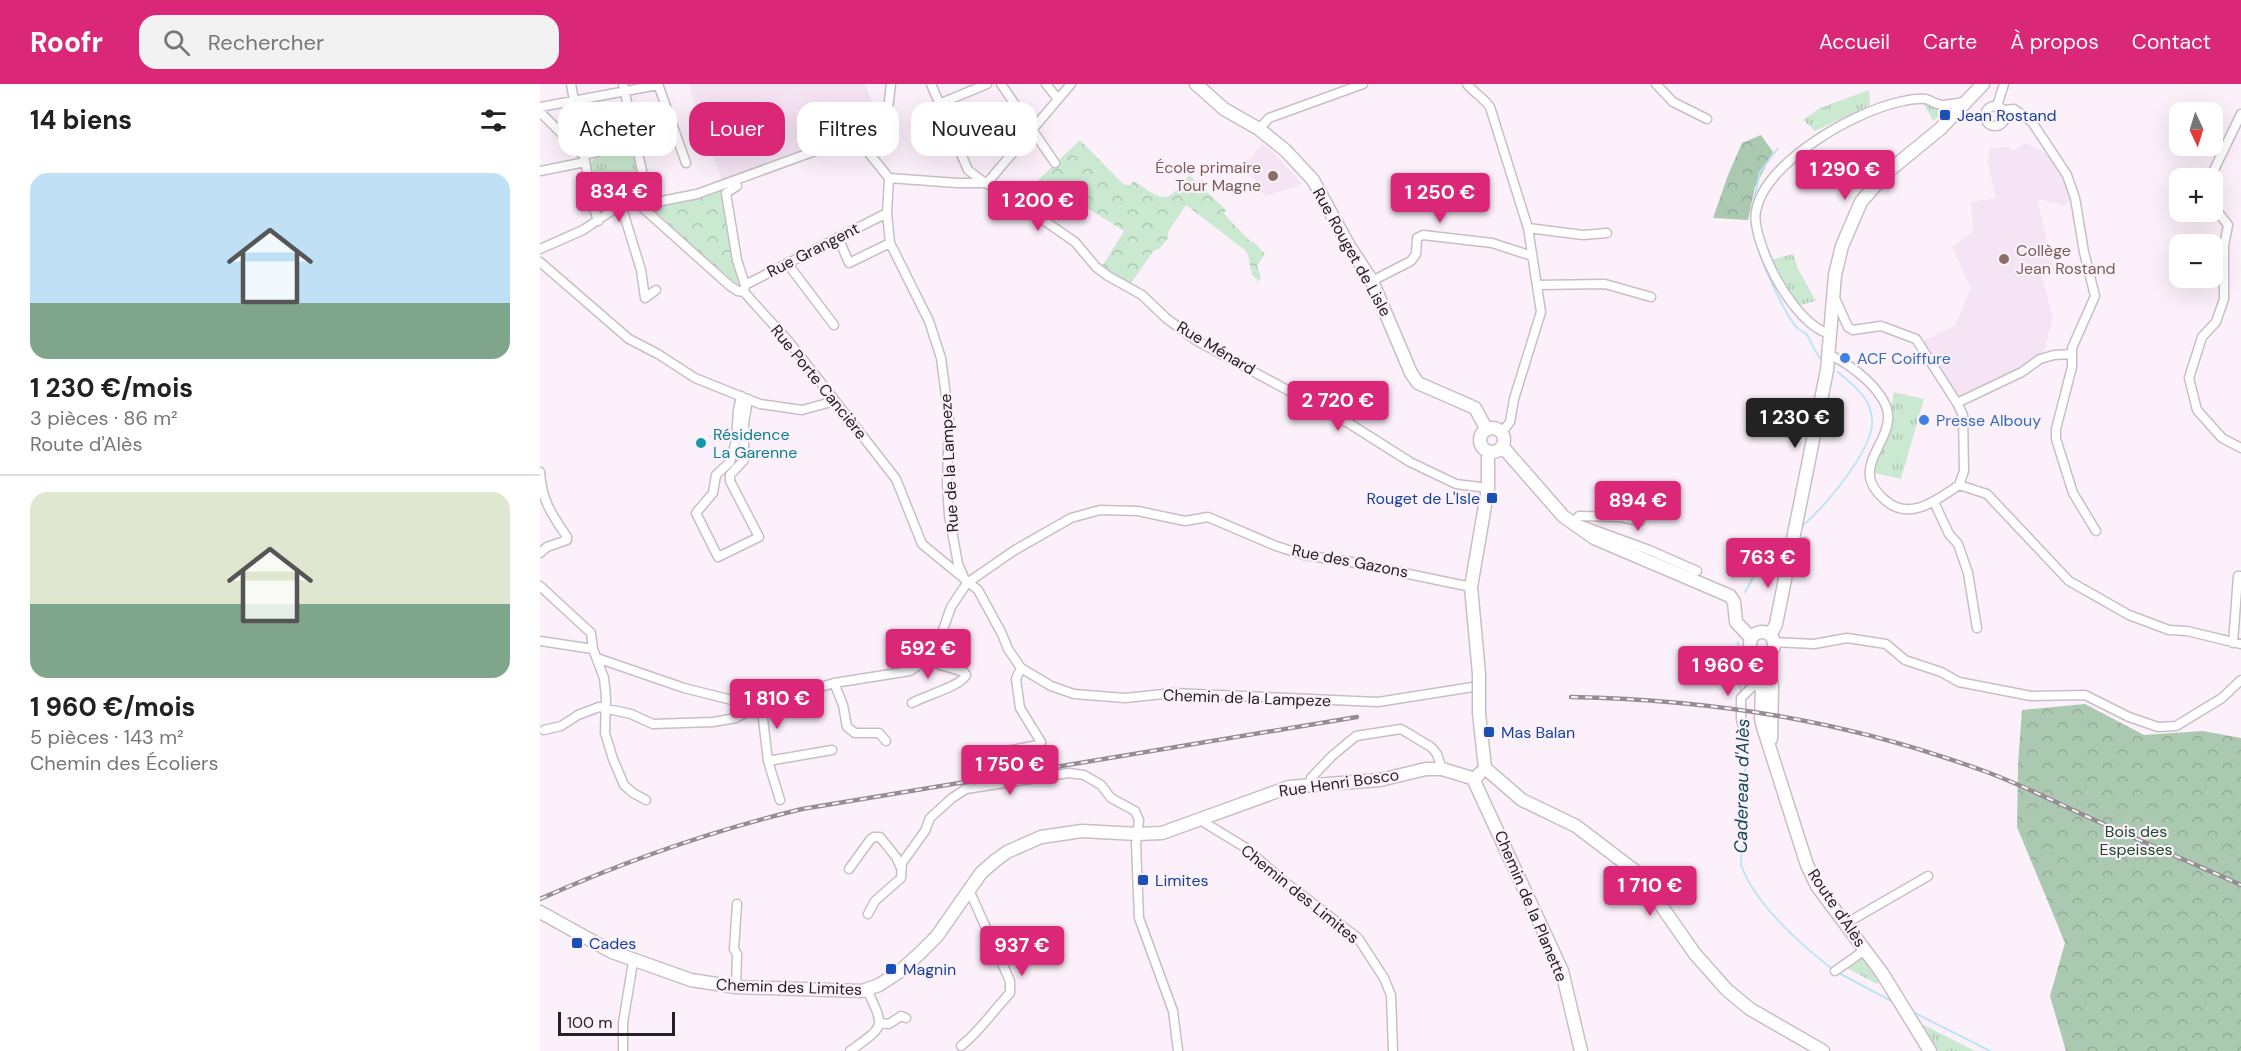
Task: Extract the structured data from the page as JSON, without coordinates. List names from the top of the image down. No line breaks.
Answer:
{"streets":{"street":["Rue Grangent","Rue Rouget de Lisle","Rue Ménard","Rue Porte Cancière","Rue de la Lampeze","Rue des Gazons","Chemin de la Lampeze","Rue Henri Bosco","Chemin des Limites","Chemin de la Planette","Route d'Alès"]},"crossings":[["Rue Grangent","Rue Porte Cancière"],["Rue Grangent","Rue de la Lampeze"],["Rue Porte Cancière","Rue de la Lampeze"],["Rue Porte Cancière","Rue des Gazons"],["Rue de la Lampeze","Rue des Gazons"],["Rue Henri Bosco","Chemin des Limites"],["Rue Henri Bosco","Chemin de la Planette"]],"water":["Cadereau d'Alès"],"parks":["Bois des Espeisses"],"places":{"transit":["Jean Rostand","Rouget de L'Isle","Mas Balan","Limites","Cades","Magnin"],"other":["École primaire Tour Magne","Collège Jean Rostand","ACF Coiffure","Presse Albouy","Résidence La Garenne"]},"scale_bar":"100 m","north":"bottom","page":{"header":"Roofr","search":"Rechercher","nav":["Accueil","Carte","À propos","Contact"],"heading":"14 biens","map_buttons":["+","−"],"chip":["Acheter","Louer","Filtres","Nouveau"],"price":["1 290 €","834 €","1 250 €","1 200 €","2 720 €","1 230 €","894 €","763 €","592 €","1 960 €","1 810 €","1 750 €","1 710 €","937 €"],"list":[{"name":"1 230 €/mois","note":"3 pièces · 86 m² · Route d'Alès"},{"name":"1 960 €/mois","note":"5 pièces · 143 m² · Chemin des Écoliers"}],"scale":"100 m"}}
